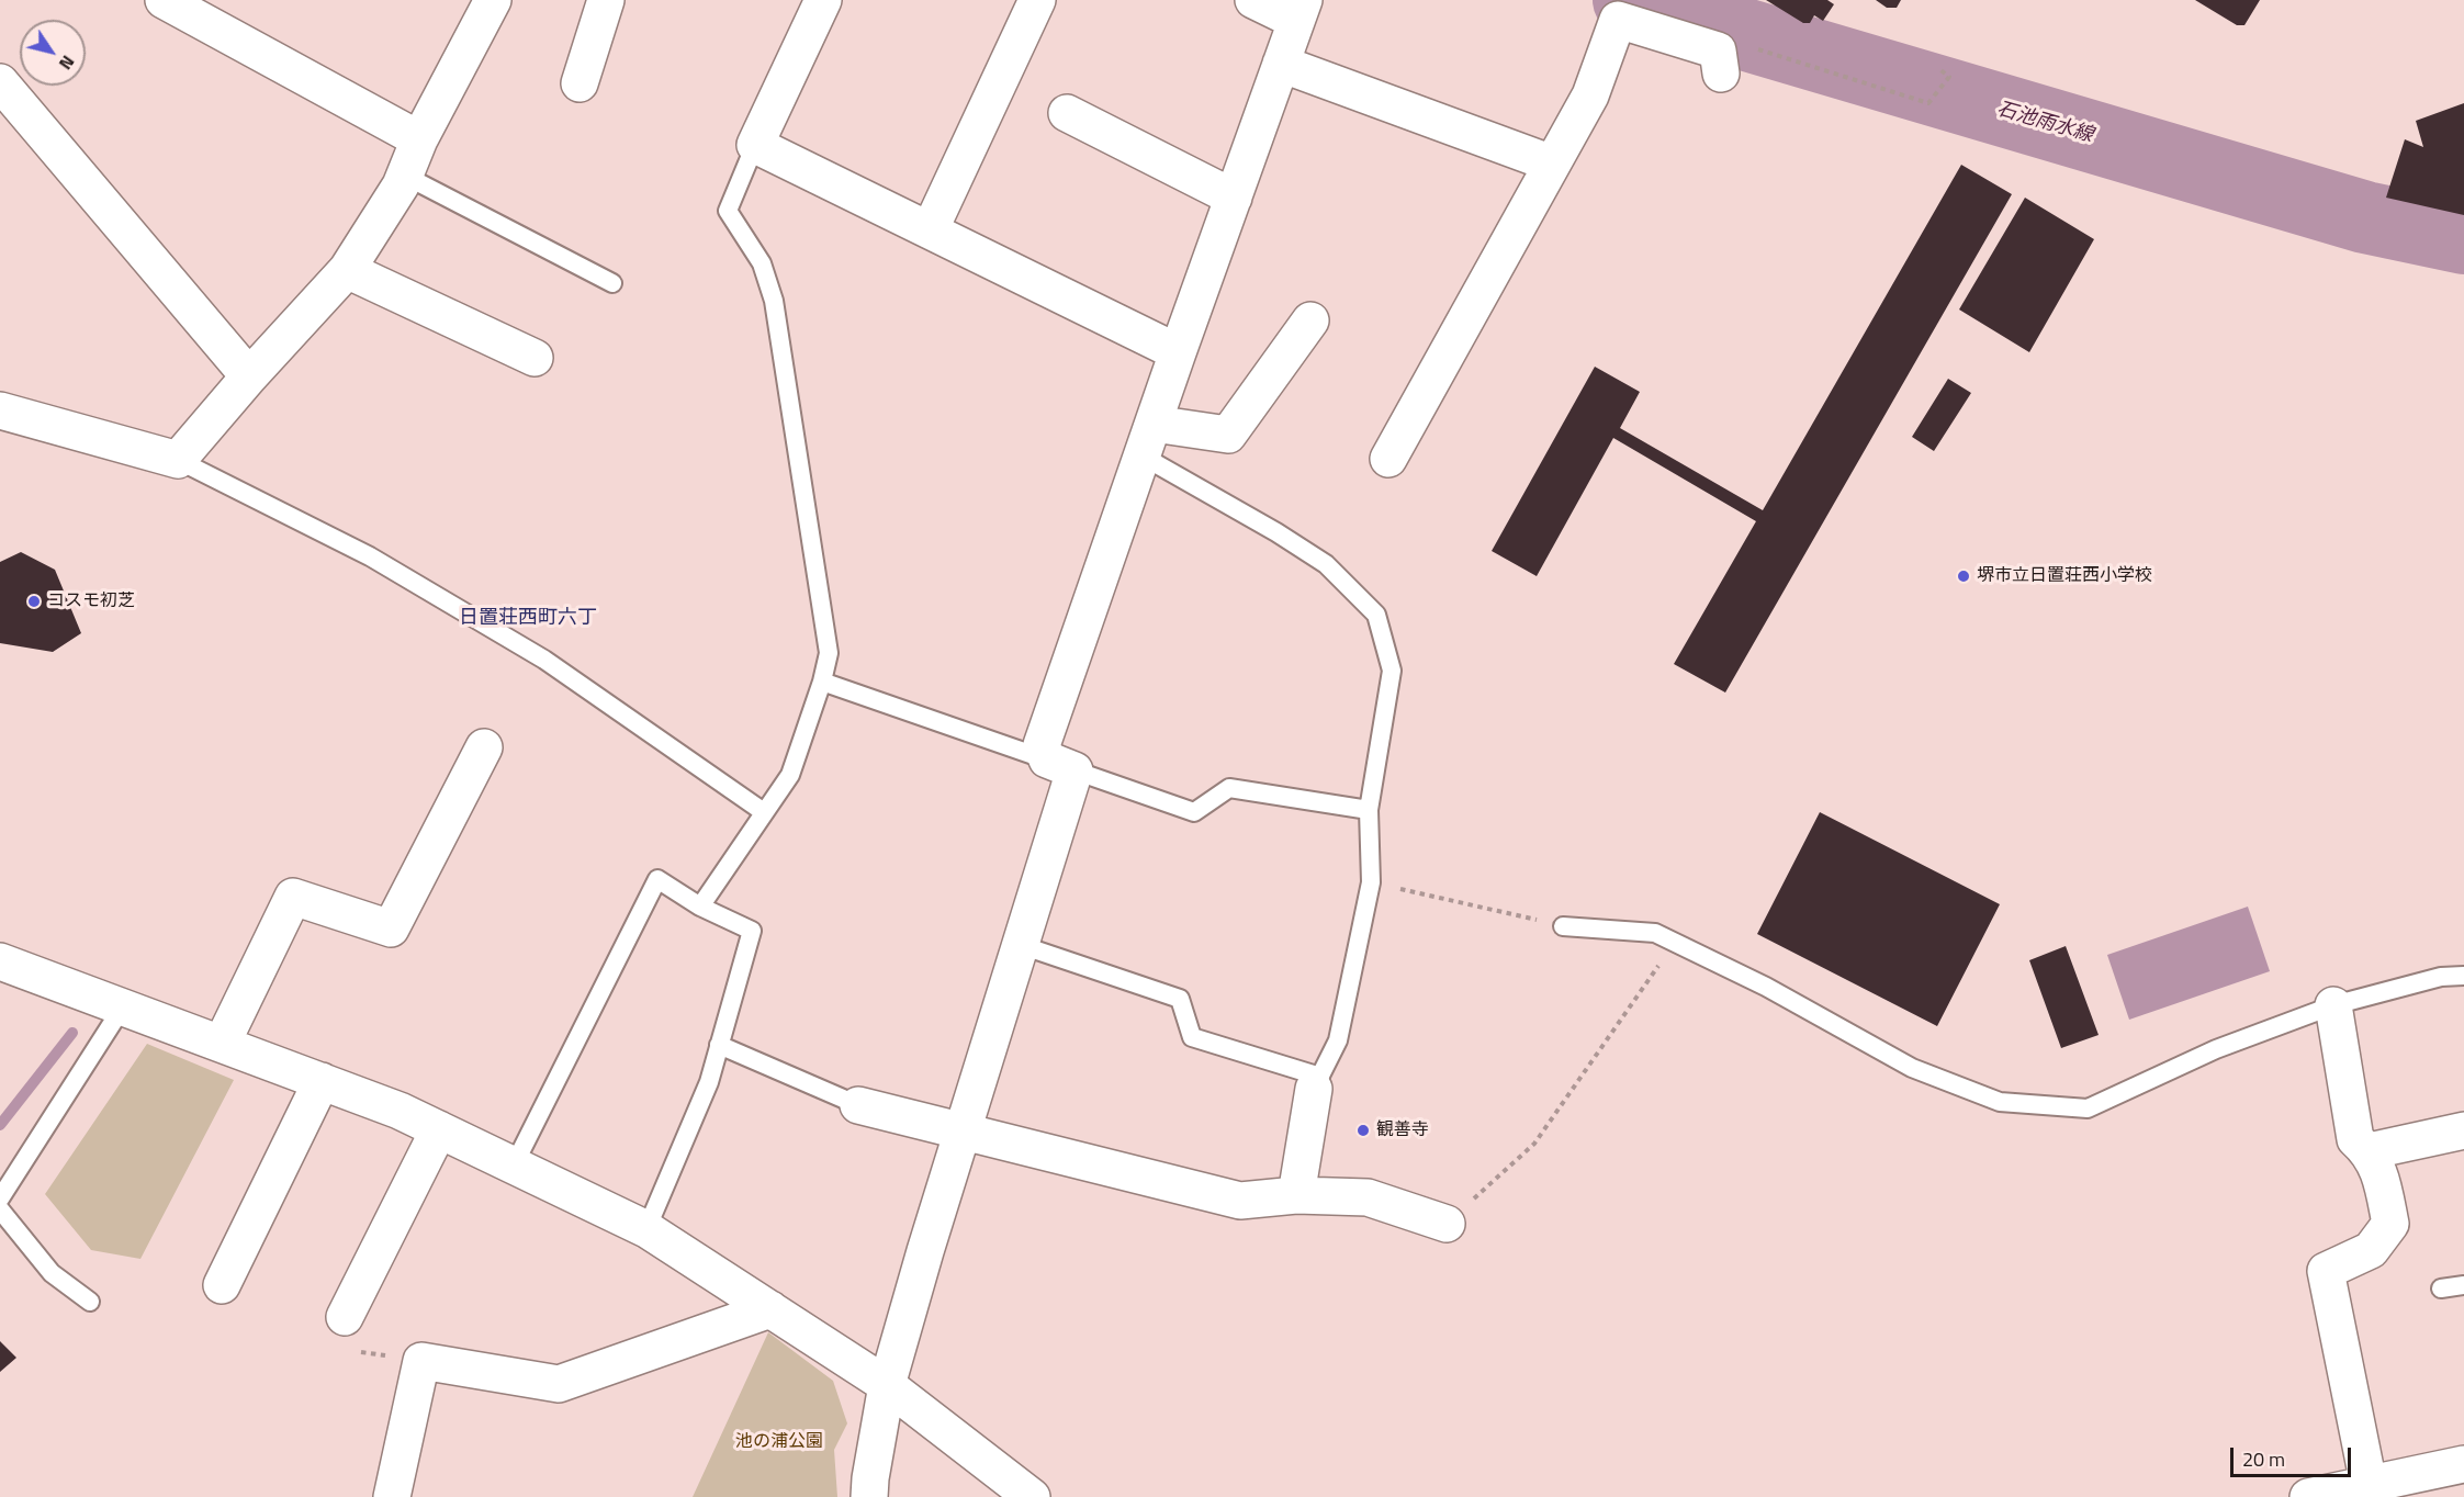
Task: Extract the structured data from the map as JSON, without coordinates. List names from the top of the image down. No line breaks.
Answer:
{"districts":["日置荘西町六丁"],"water":["石池雨水線"],"parks":["池の浦公園"],"places":["堺市立日置荘西小学校","コスモ初芝","観善寺"],"scale_bar":"20 m","north":"bottom right"}
